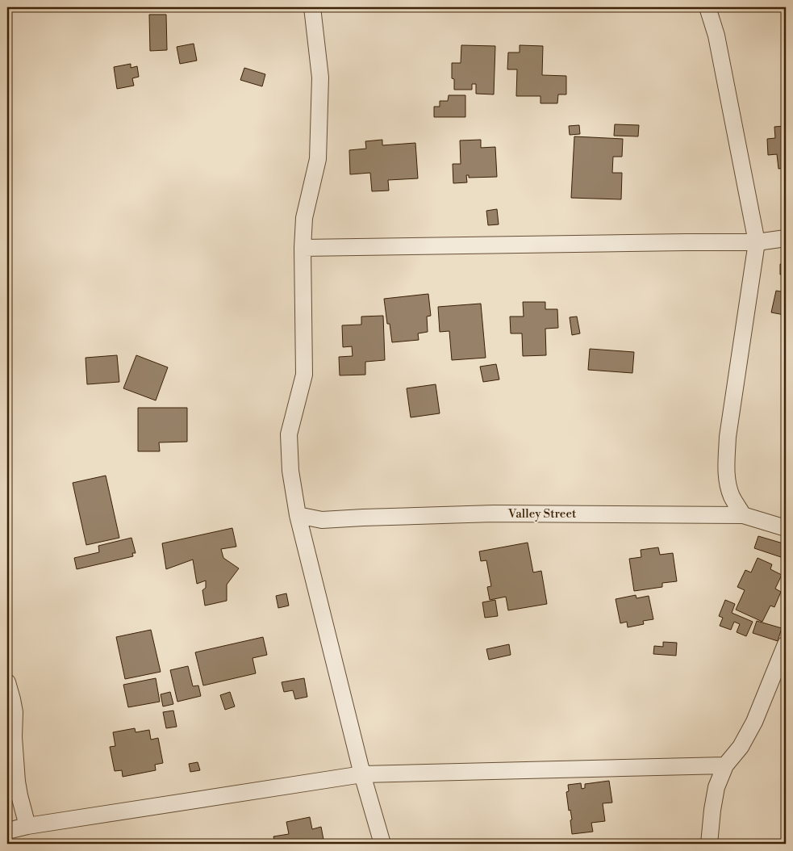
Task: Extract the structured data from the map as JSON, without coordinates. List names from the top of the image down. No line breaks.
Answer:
{"streets":{"street":["Valley Street"]}}
